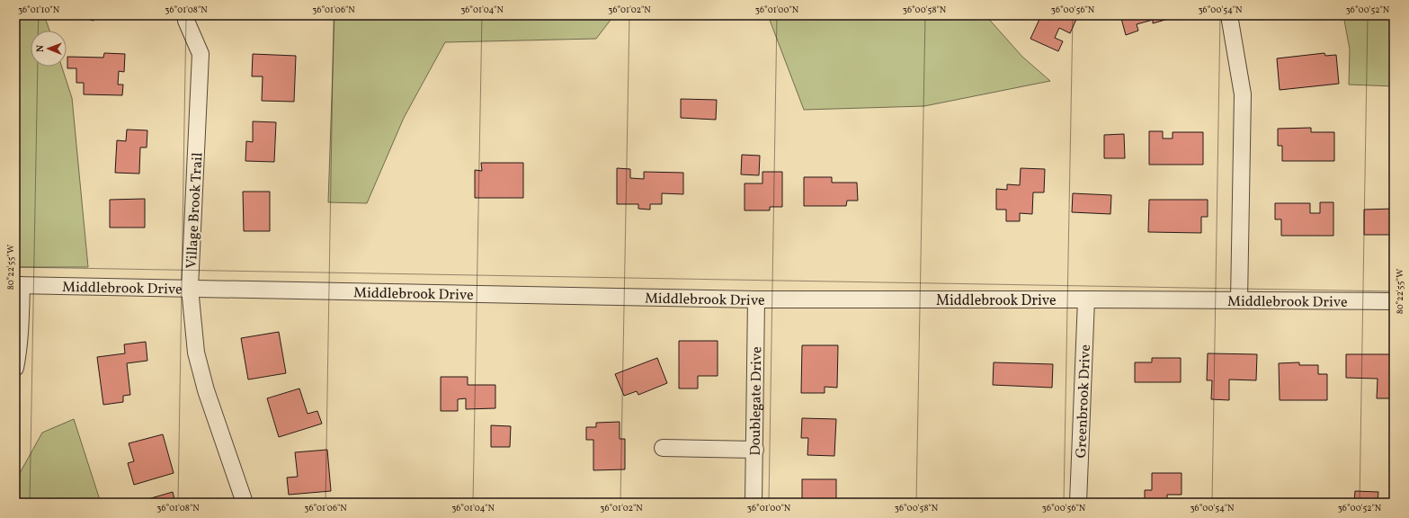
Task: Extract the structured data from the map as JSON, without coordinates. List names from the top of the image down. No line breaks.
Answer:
{"streets":{"street":["Village Brook Trail","Middlebrook Drive","Doublegate Drive","Greenbrook Drive"]},"crossings":[["Village Brook Trail","Middlebrook Drive"],["Middlebrook Drive","Doublegate Drive"],["Middlebrook Drive","Greenbrook Drive"]],"north":"left","coordinates":["36°01'10\"N","36°01'08\"N","36°01'06\"N","36°01'04\"N","36°01'02\"N","36°01'00\"N","36°00'58\"N","36°00'56\"N","36°00'54\"N","36°00'52\"N","80°22'55\"W"]}
